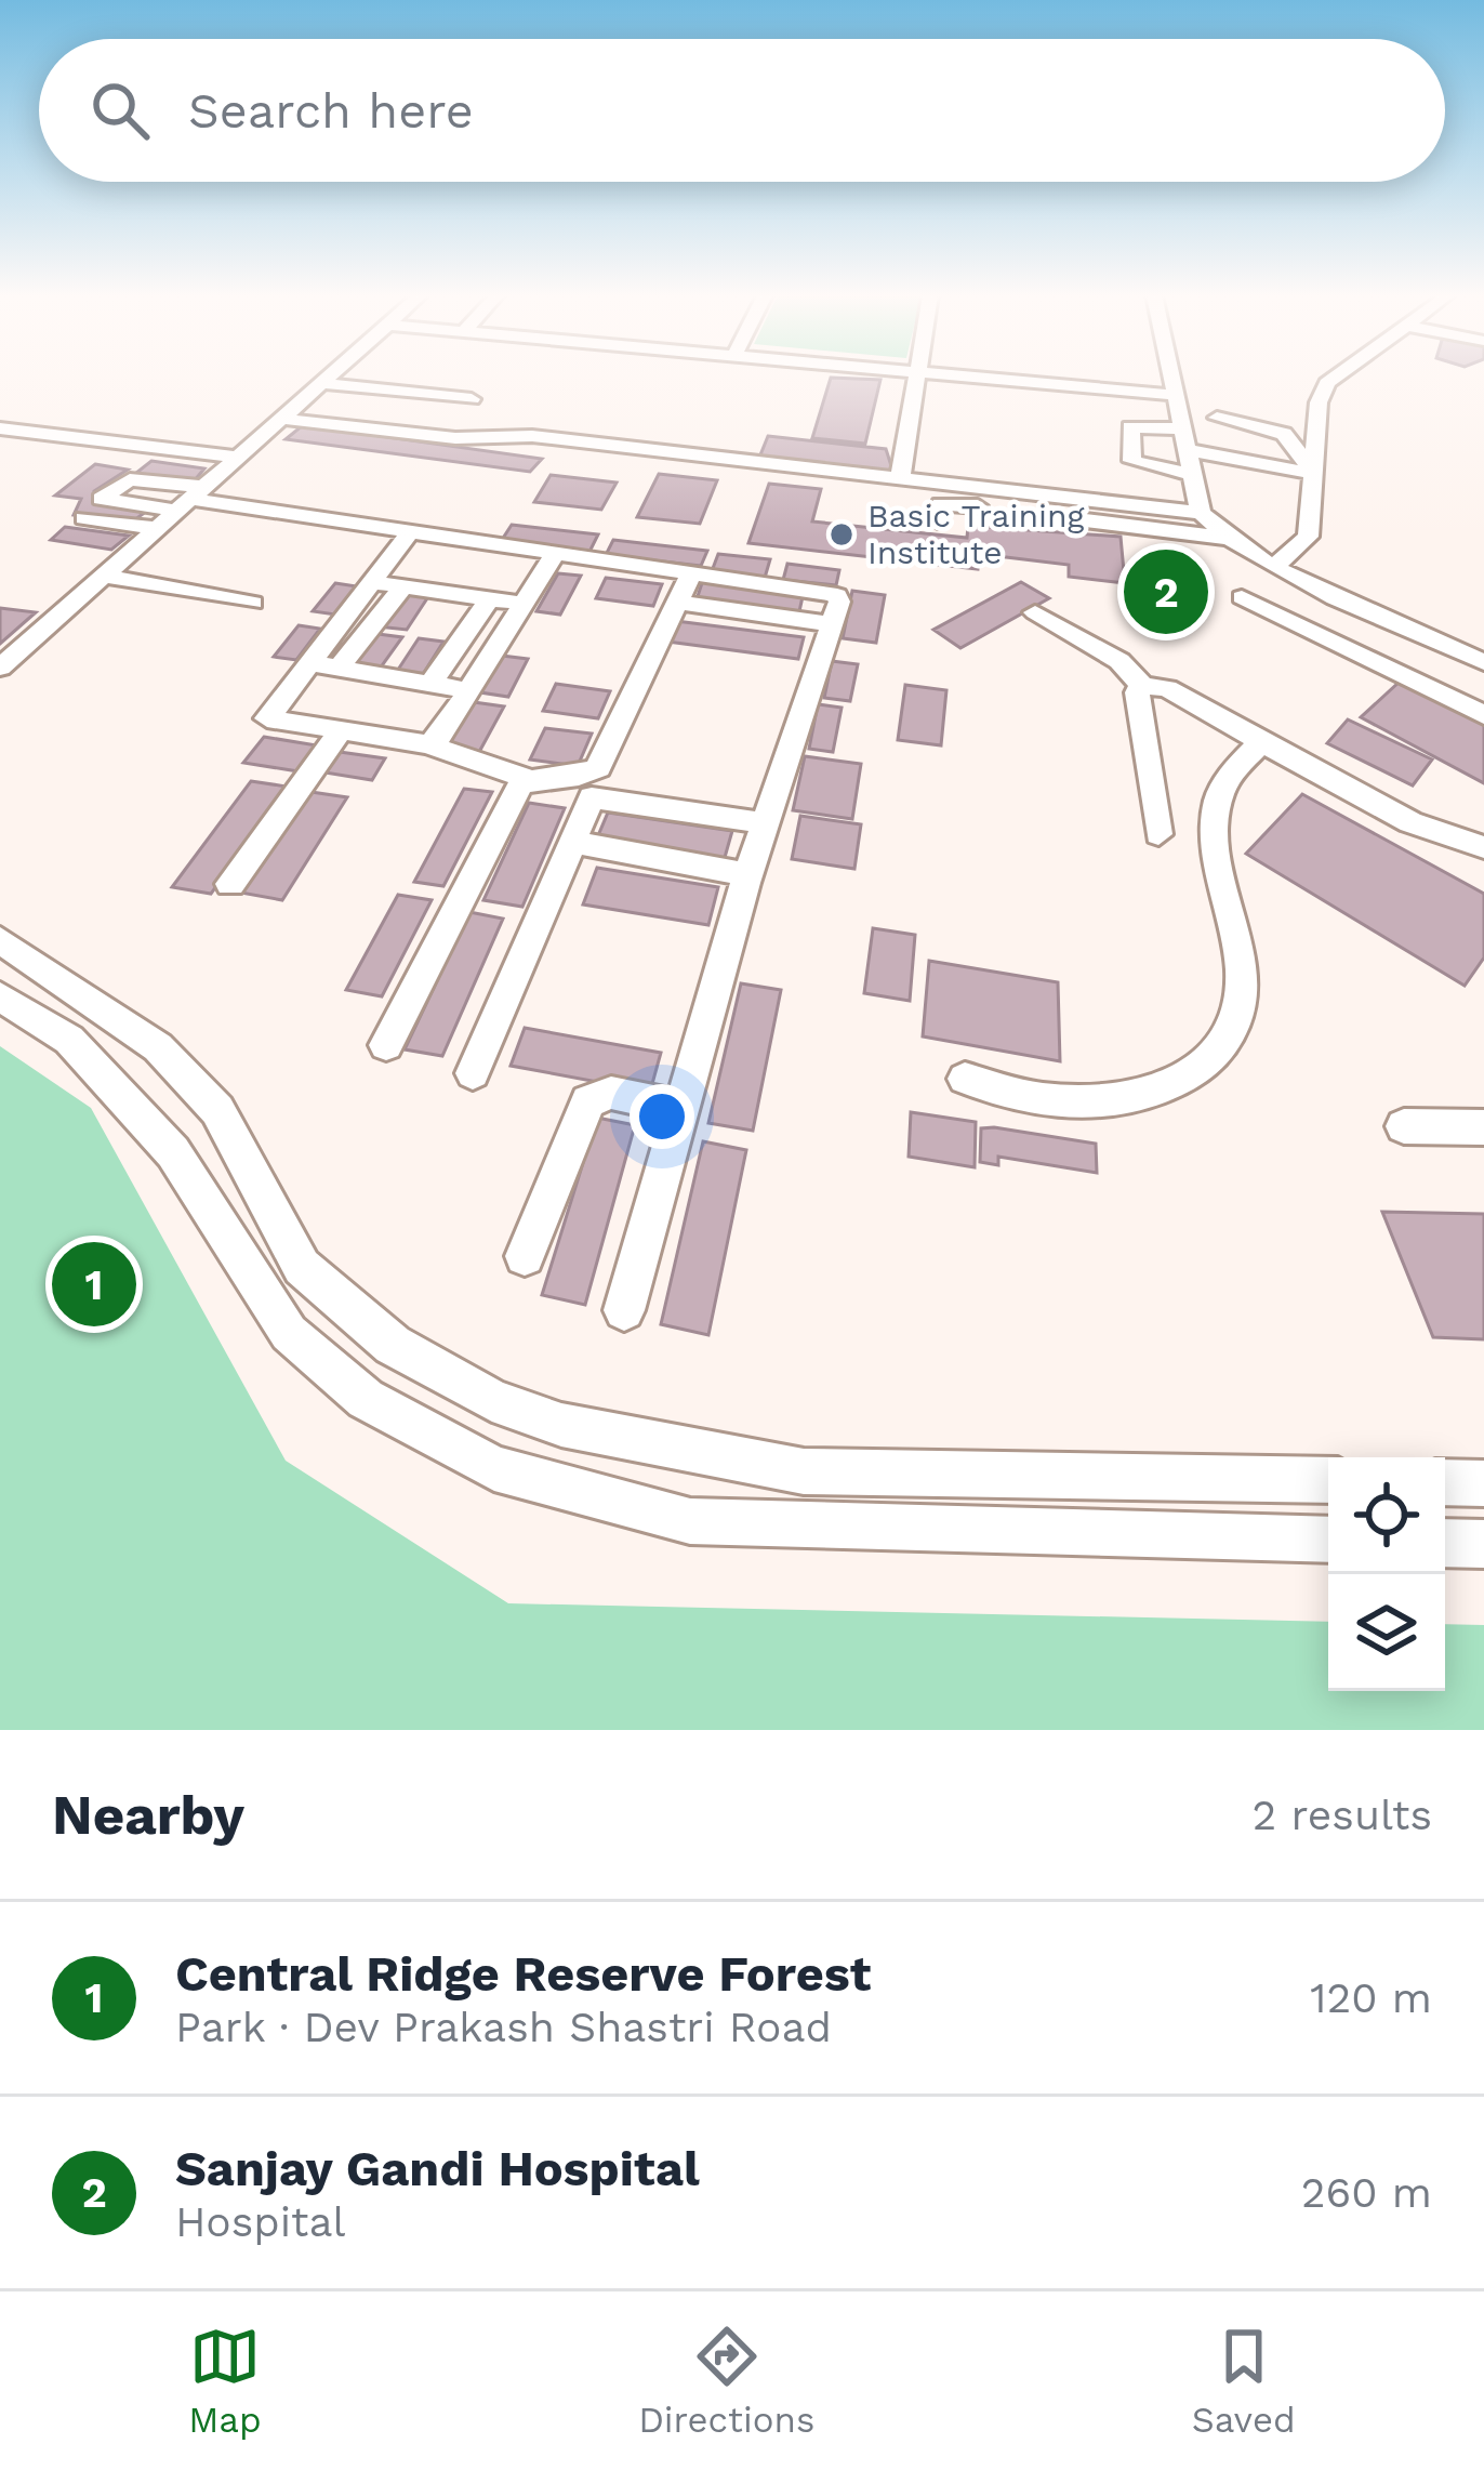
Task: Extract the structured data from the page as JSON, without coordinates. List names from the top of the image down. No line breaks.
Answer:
{"places":["Basic Training Institute"],"page":{"search":"Search here","pins":["2","1"],"heading":["Nearby","2 results"],"list":[{"mark":"1","name":"Central Ridge Reserve Forest","note":"Park · Dev Prakash Shastri Road","value":"120 m"},{"mark":"2","name":"Sanjay Gandi Hospital","note":"Hospital","value":"260 m"}],"nav":["Map","Directions","Saved"]}}
